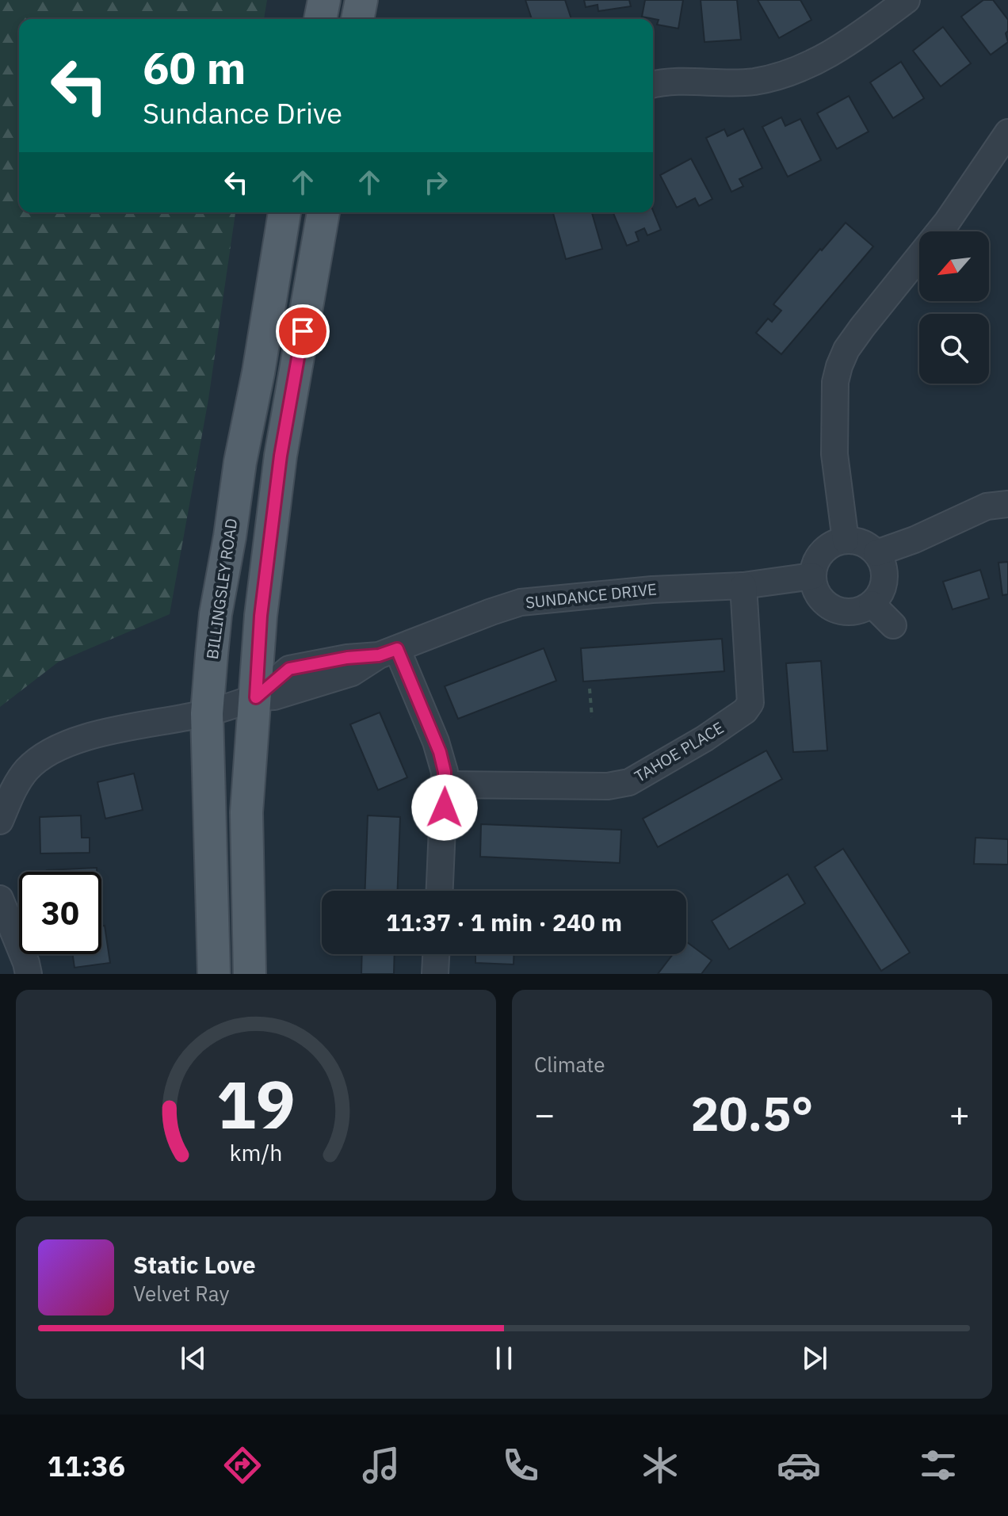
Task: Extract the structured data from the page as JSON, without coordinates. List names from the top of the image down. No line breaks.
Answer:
{"streets":{"main road":["BILLINGSLEY ROAD"],"street":["SUNDANCE DRIVE","TAHOE PLACE"]},"crossings":[["BILLINGSLEY ROAD","SUNDANCE DRIVE"],["SUNDANCE DRIVE","TAHOE PLACE"]],"north":"bottom left","page":{"turn":["60 m","Sundance Drive"],"limit":"30","trip":"11:37 · 1 min · 240 m","tile":"Climate","heat":["−","20.5°","+"],"song":["Static Love","Velvet Ray"],"tabs":"11:36","gauge":["19","km/h"]}}
